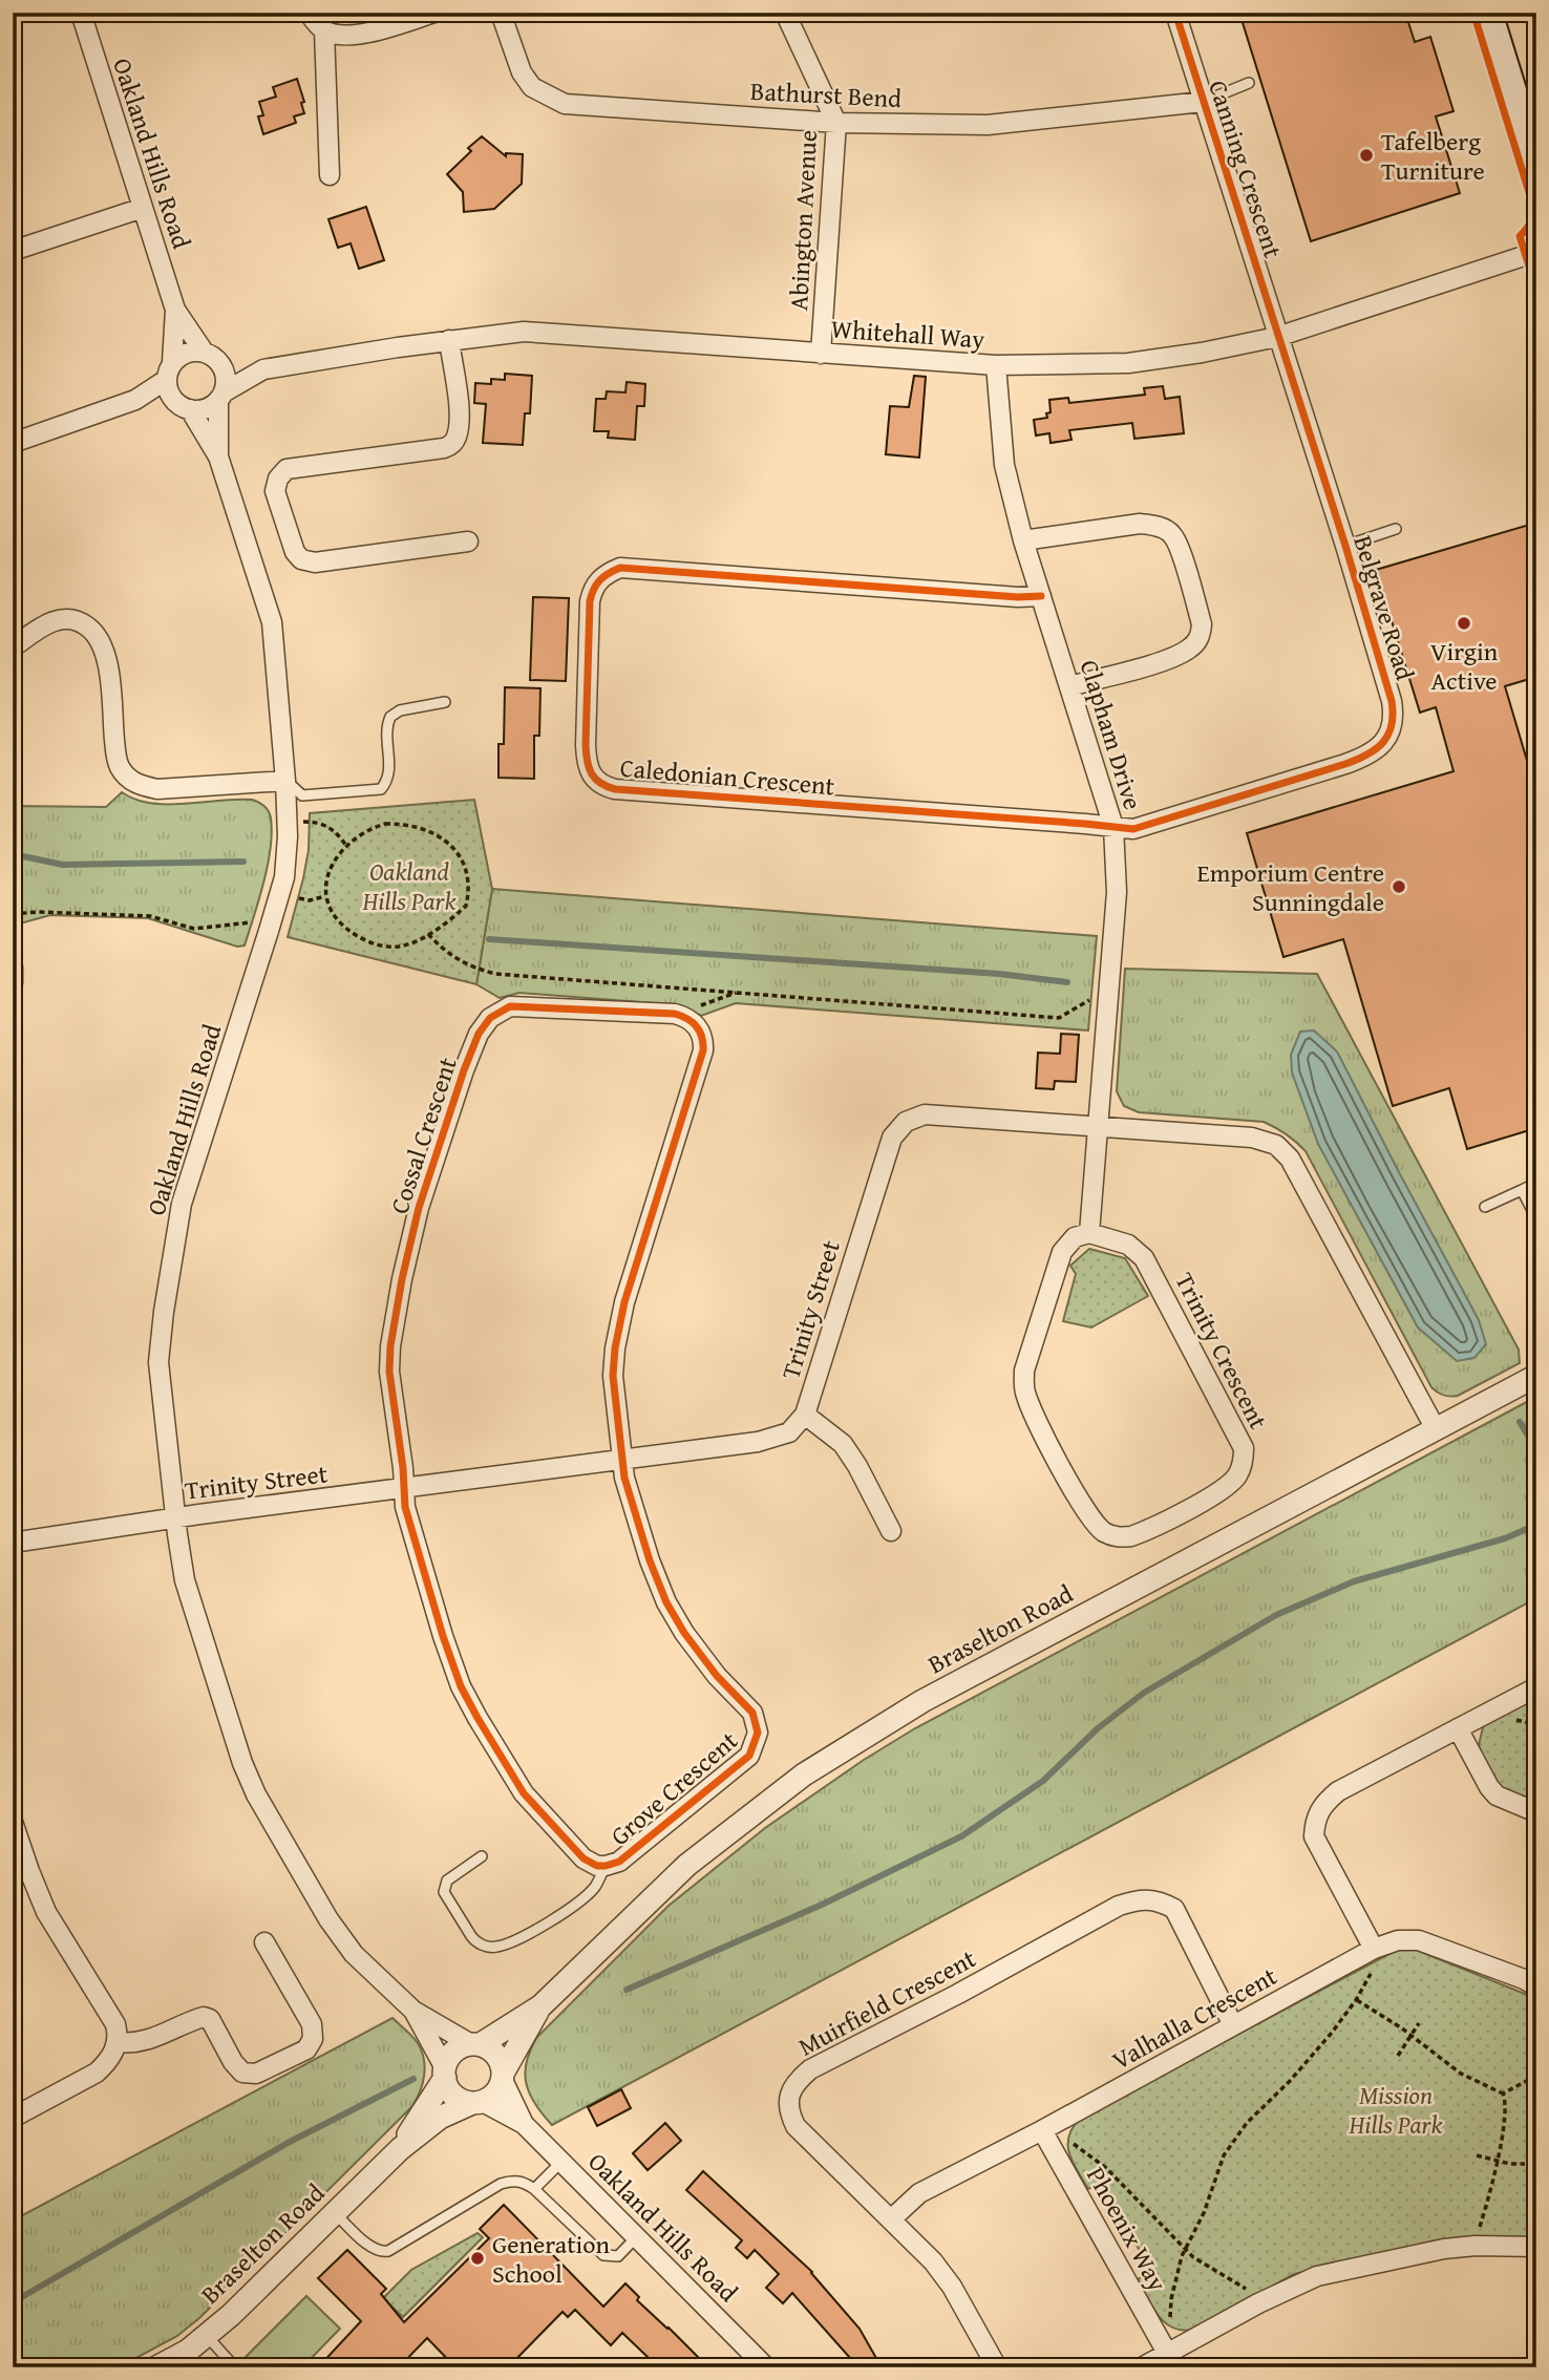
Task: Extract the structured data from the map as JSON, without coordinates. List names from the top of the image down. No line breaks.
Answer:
{"streets":{"street":["Bathurst Bend","Oakland Hills Road","Canning Crescent","Abington Avenue","Whitehall Way","Belgrave Road","Clapham Drive","Caledonian Crescent","Cossal Crescent","Trinity Street","Trinity Crescent","Braselton Road","Grove Crescent","Muirfield Crescent","Valhalla Crescent","Phoenix Way"]},"crossings":[["Bathurst Bend","Canning Crescent"],["Bathurst Bend","Abington Avenue"],["Oakland Hills Road","Whitehall Way"],["Oakland Hills Road","Trinity Street"],["Oakland Hills Road","Braselton Road"],["Canning Crescent","Whitehall Way"],["Canning Crescent","Belgrave Road"],["Abington Avenue","Whitehall Way"],["Whitehall Way","Belgrave Road"],["Whitehall Way","Clapham Drive"],["Belgrave Road","Clapham Drive"],["Belgrave Road","Caledonian Crescent"],["Clapham Drive","Caledonian Crescent"],["Clapham Drive","Trinity Street"],["Cossal Crescent","Trinity Street"],["Cossal Crescent","Grove Crescent"],["Trinity Street","Braselton Road"],["Trinity Street","Grove Crescent"],["Muirfield Crescent","Valhalla Crescent"],["Valhalla Crescent","Phoenix Way"]],"parks":["Oakland Hills Park","Mission Hills Park"],"places":["Tafelberg Turniture","Virgin Active","Emporium Centre Sunningdale","Generation School"]}
